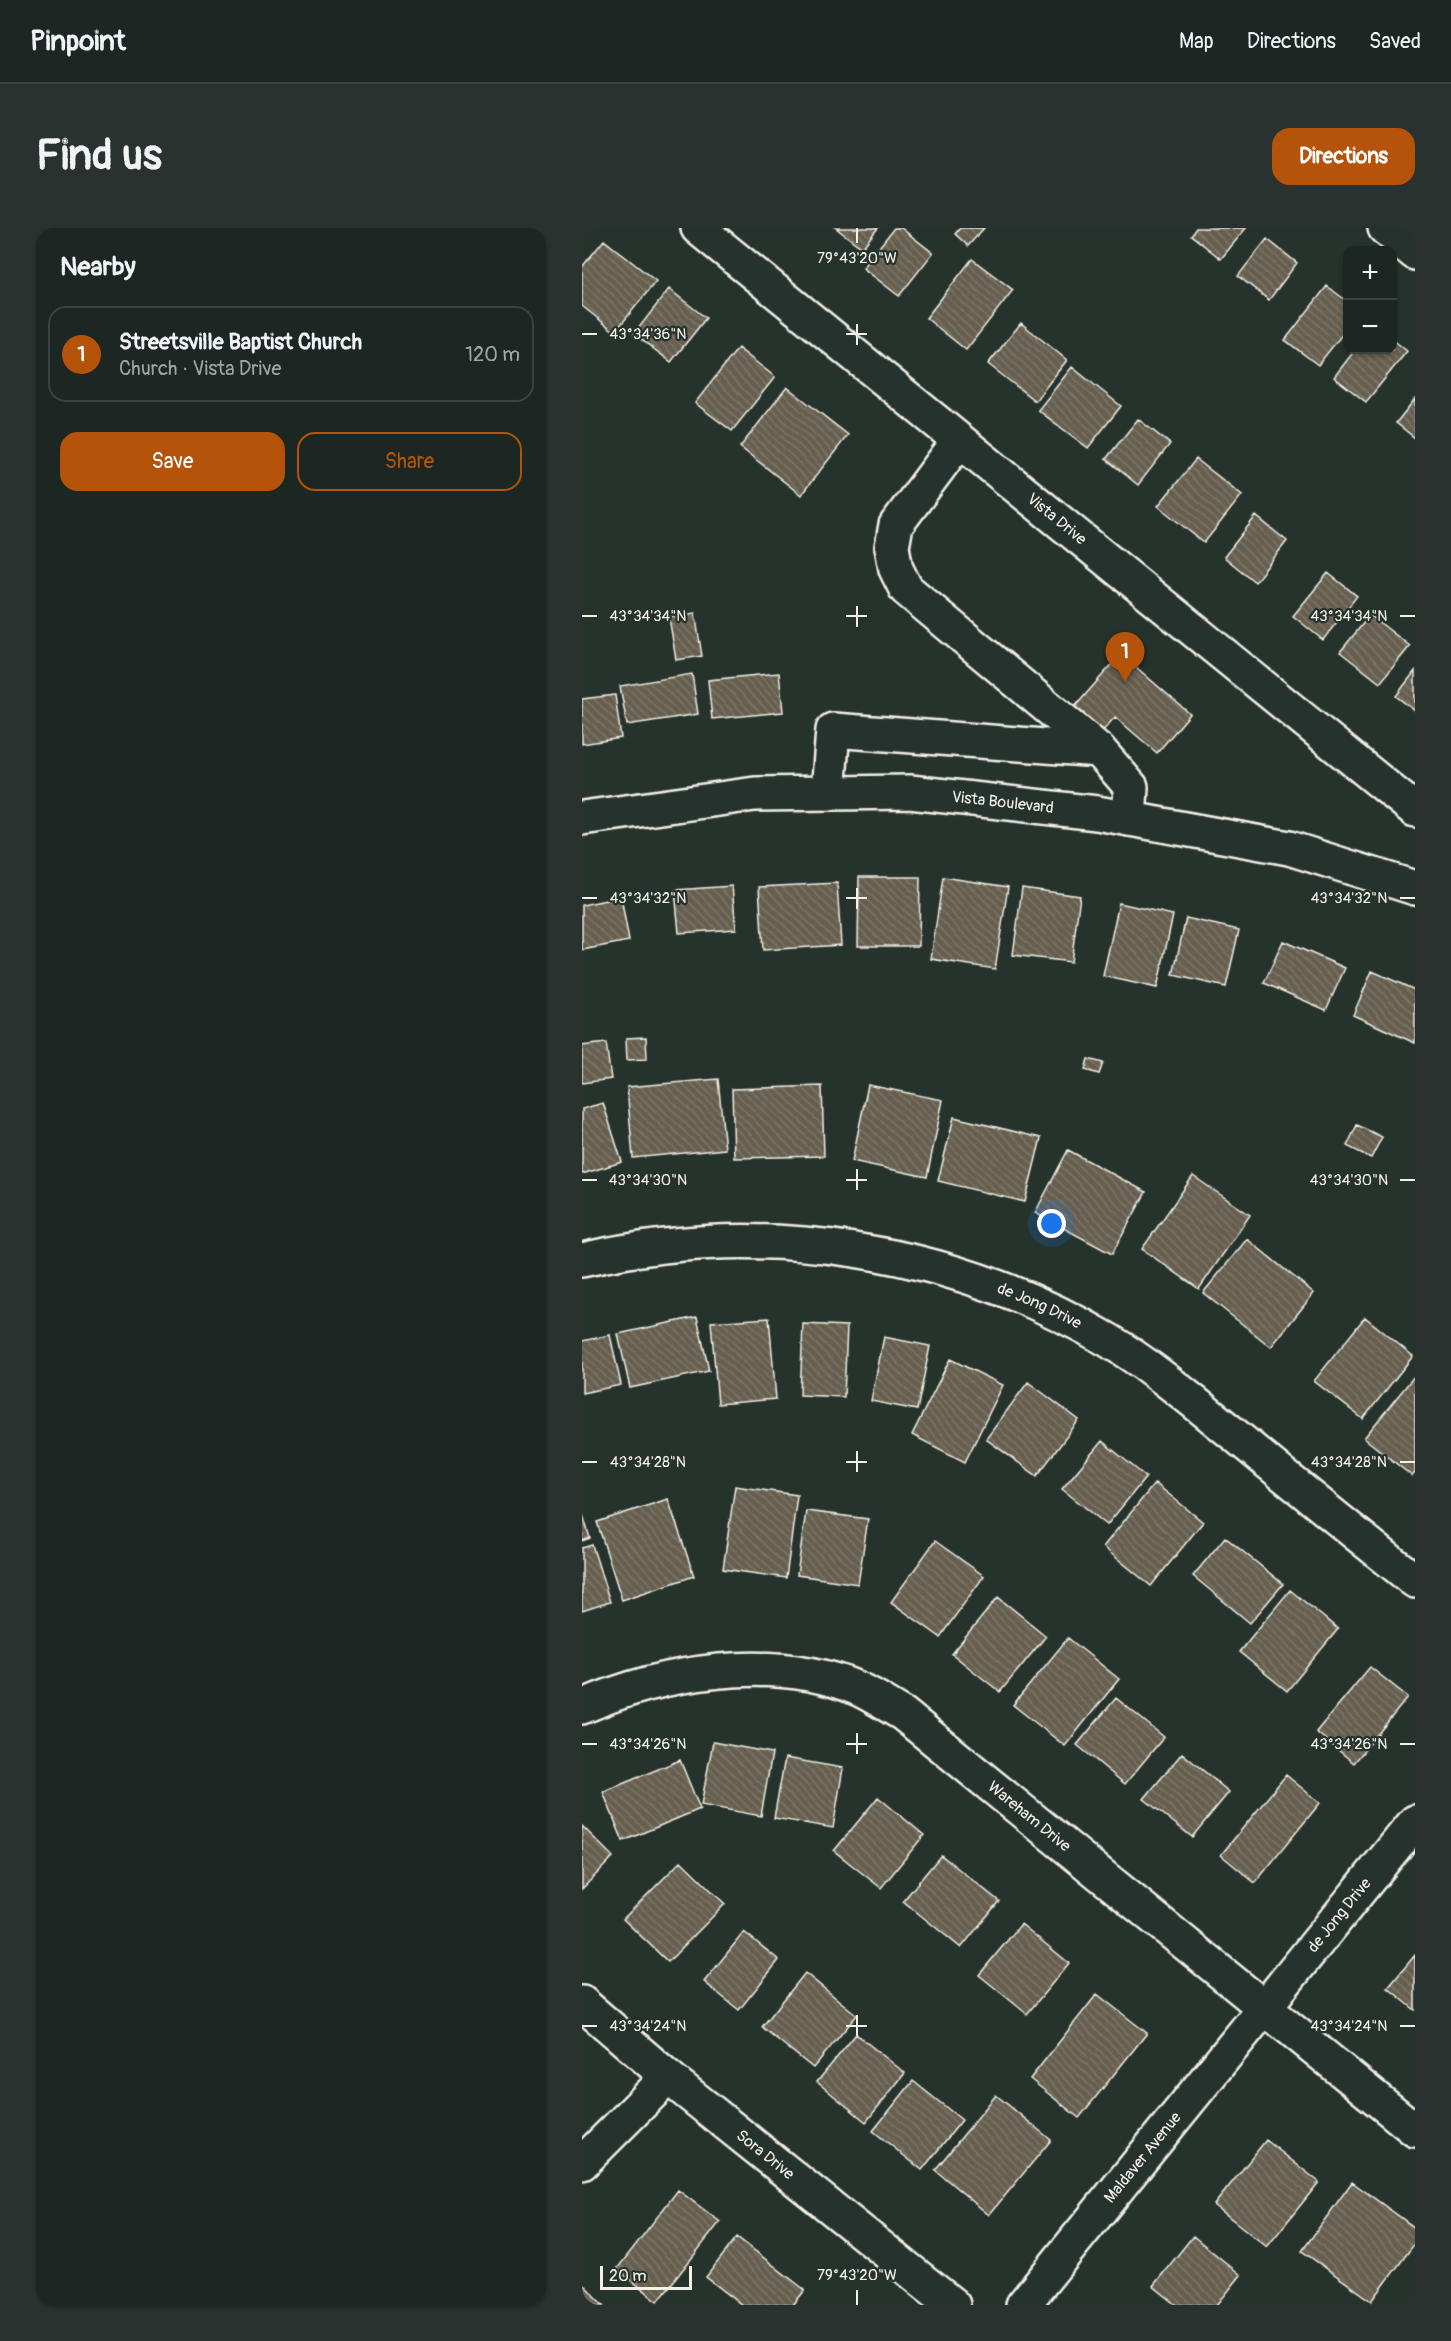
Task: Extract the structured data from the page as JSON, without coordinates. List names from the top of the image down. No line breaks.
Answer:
{"streets":{"street":["Vista Drive","Vista Boulevard","de Jong Drive","Wareham Drive","Sora Drive","Maldaver Avenue"]},"crossings":[["de Jong Drive","Wareham Drive"],["de Jong Drive","Maldaver Avenue"],["Wareham Drive","Maldaver Avenue"]],"scale_bar":"20 m","page":{"header":"Pinpoint","nav":["Map","Directions","Saved"],"buttons":["Directions",["Save","Share"]],"title":"Find us","heading":"Nearby","map_buttons":["+","−"],"list":[{"mark":"1","name":"Streetsville Baptist Church","note":"Church · Vista Drive","value":"120 m"}],"pins":"1","scale":"20 m"},"coordinates":["79°43'20\"W","43°34'36\"N","43°34'34\"N","43°34'32\"N","43°34'30\"N","43°34'28\"N","43°34'26\"N","43°34'24\"N"]}
